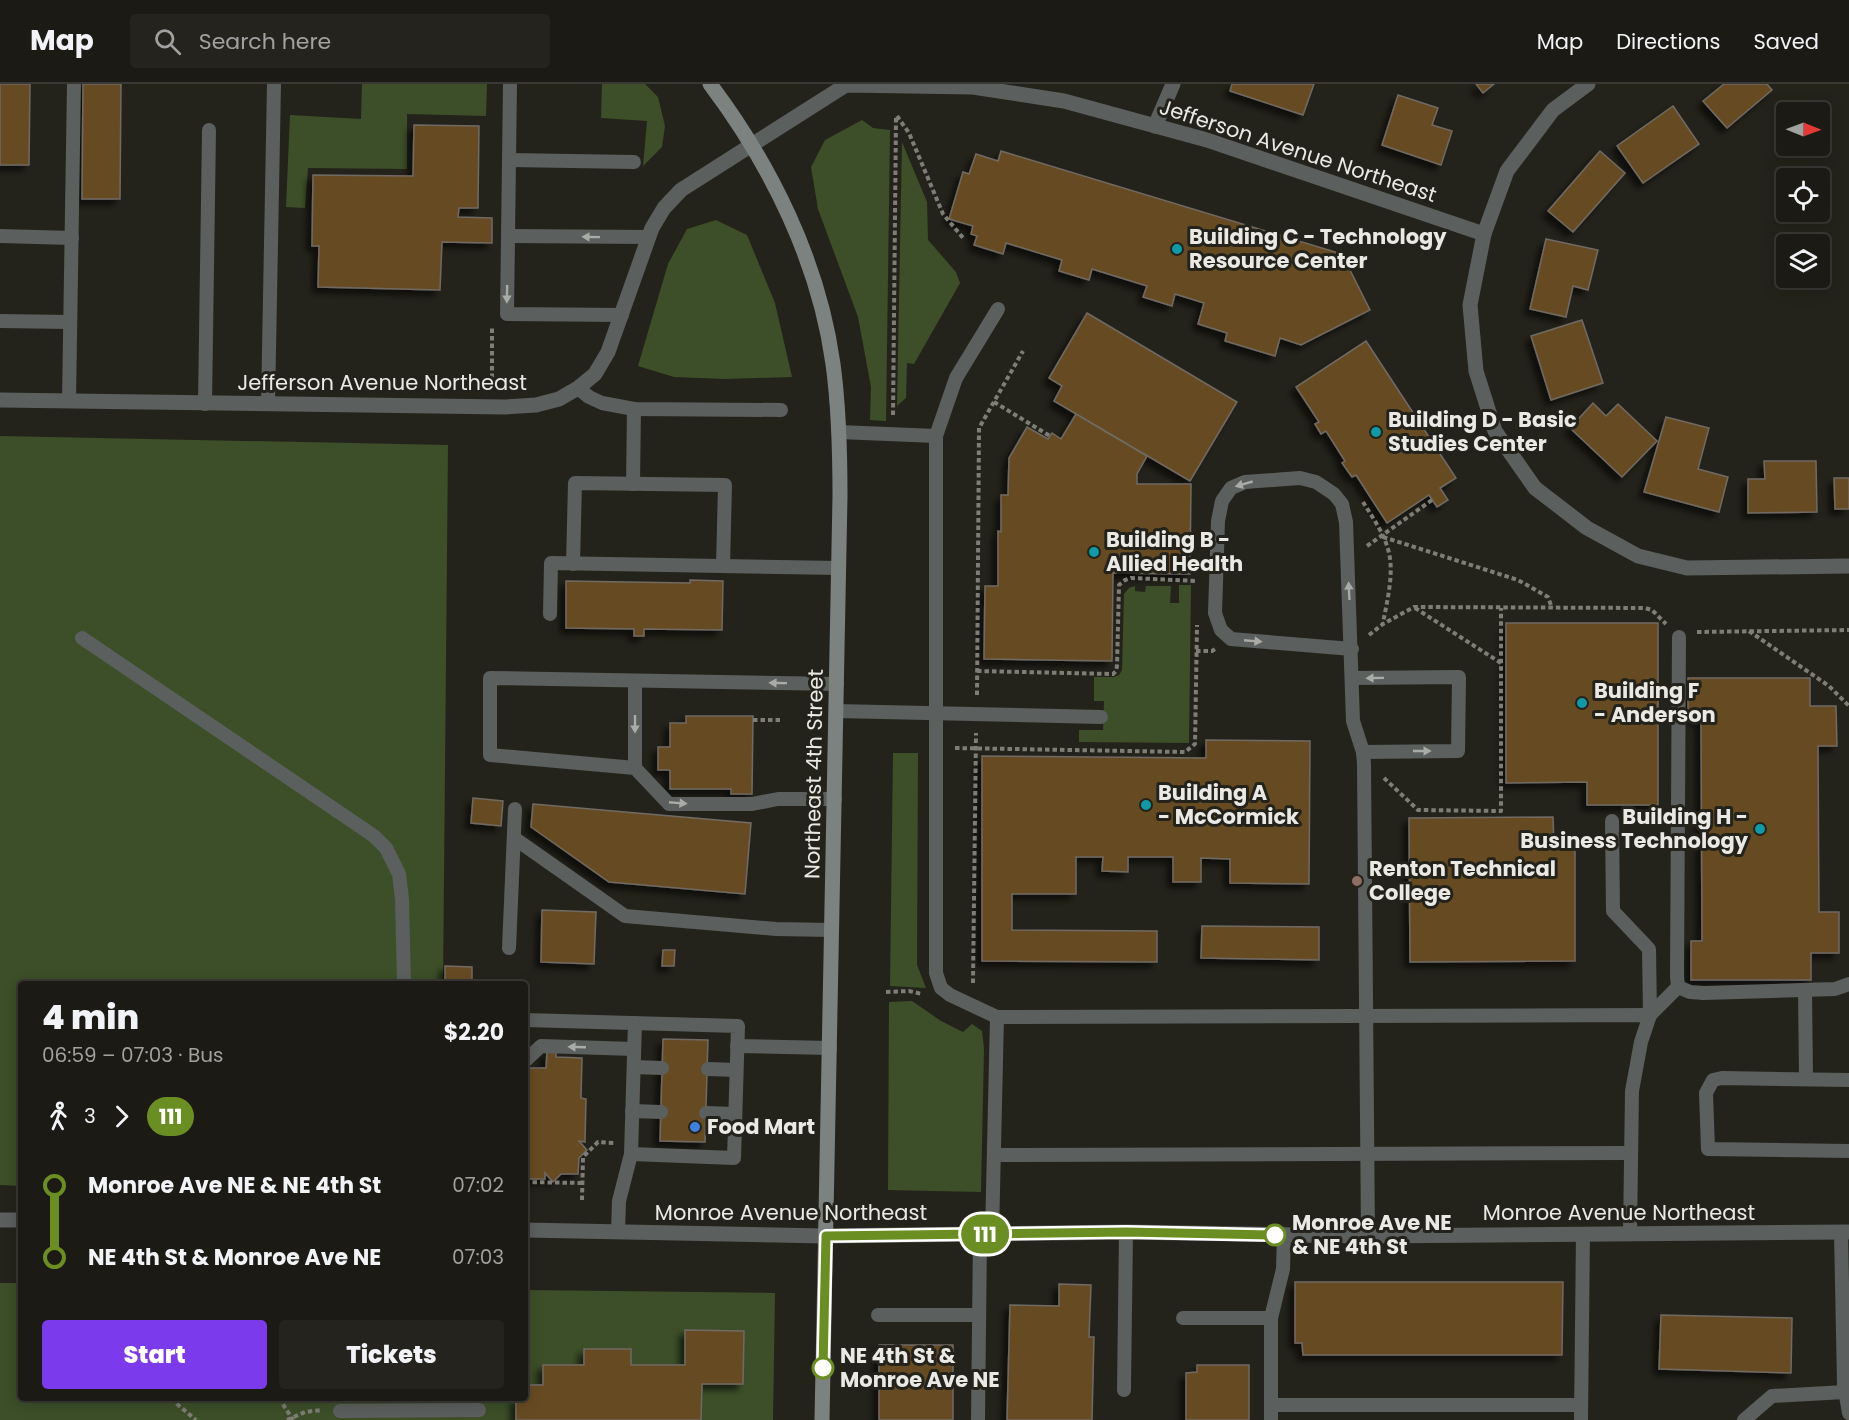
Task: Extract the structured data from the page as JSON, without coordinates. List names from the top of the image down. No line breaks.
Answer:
{"streets":{"main road":["Northeast 4th Street"],"street":["Jefferson Avenue Northeast","Monroe Avenue Northeast"]},"crossings":[["Jefferson Avenue Northeast","Northeast 4th Street"],["Northeast 4th Street","Monroe Avenue Northeast"]],"places":["Building C - Technology Resource Center","Building D - Basic Studies Center","Building B - Allied Health","Building F - Anderson","Building A - McCormick","Building H - Business Technology","Renton Technical College","Food Mart","Monroe Ave NE & NE 4th St","NE 4th St & Monroe Ave NE"],"lines":["bus line 111"],"north":"right","page":{"header":"Map","search":"Search here","nav":["Map","Directions","Saved"],"on_map":"111","heading":["4 min","06:59 – 07:03 · Bus","$2.20"],"legs":["3","111"],"list":[{"name":"Monroe Ave NE & NE 4th St","value":"07:02"},{"name":"NE 4th St & Monroe Ave NE","value":"07:03"}],"buttons":["Start","Tickets"]}}
